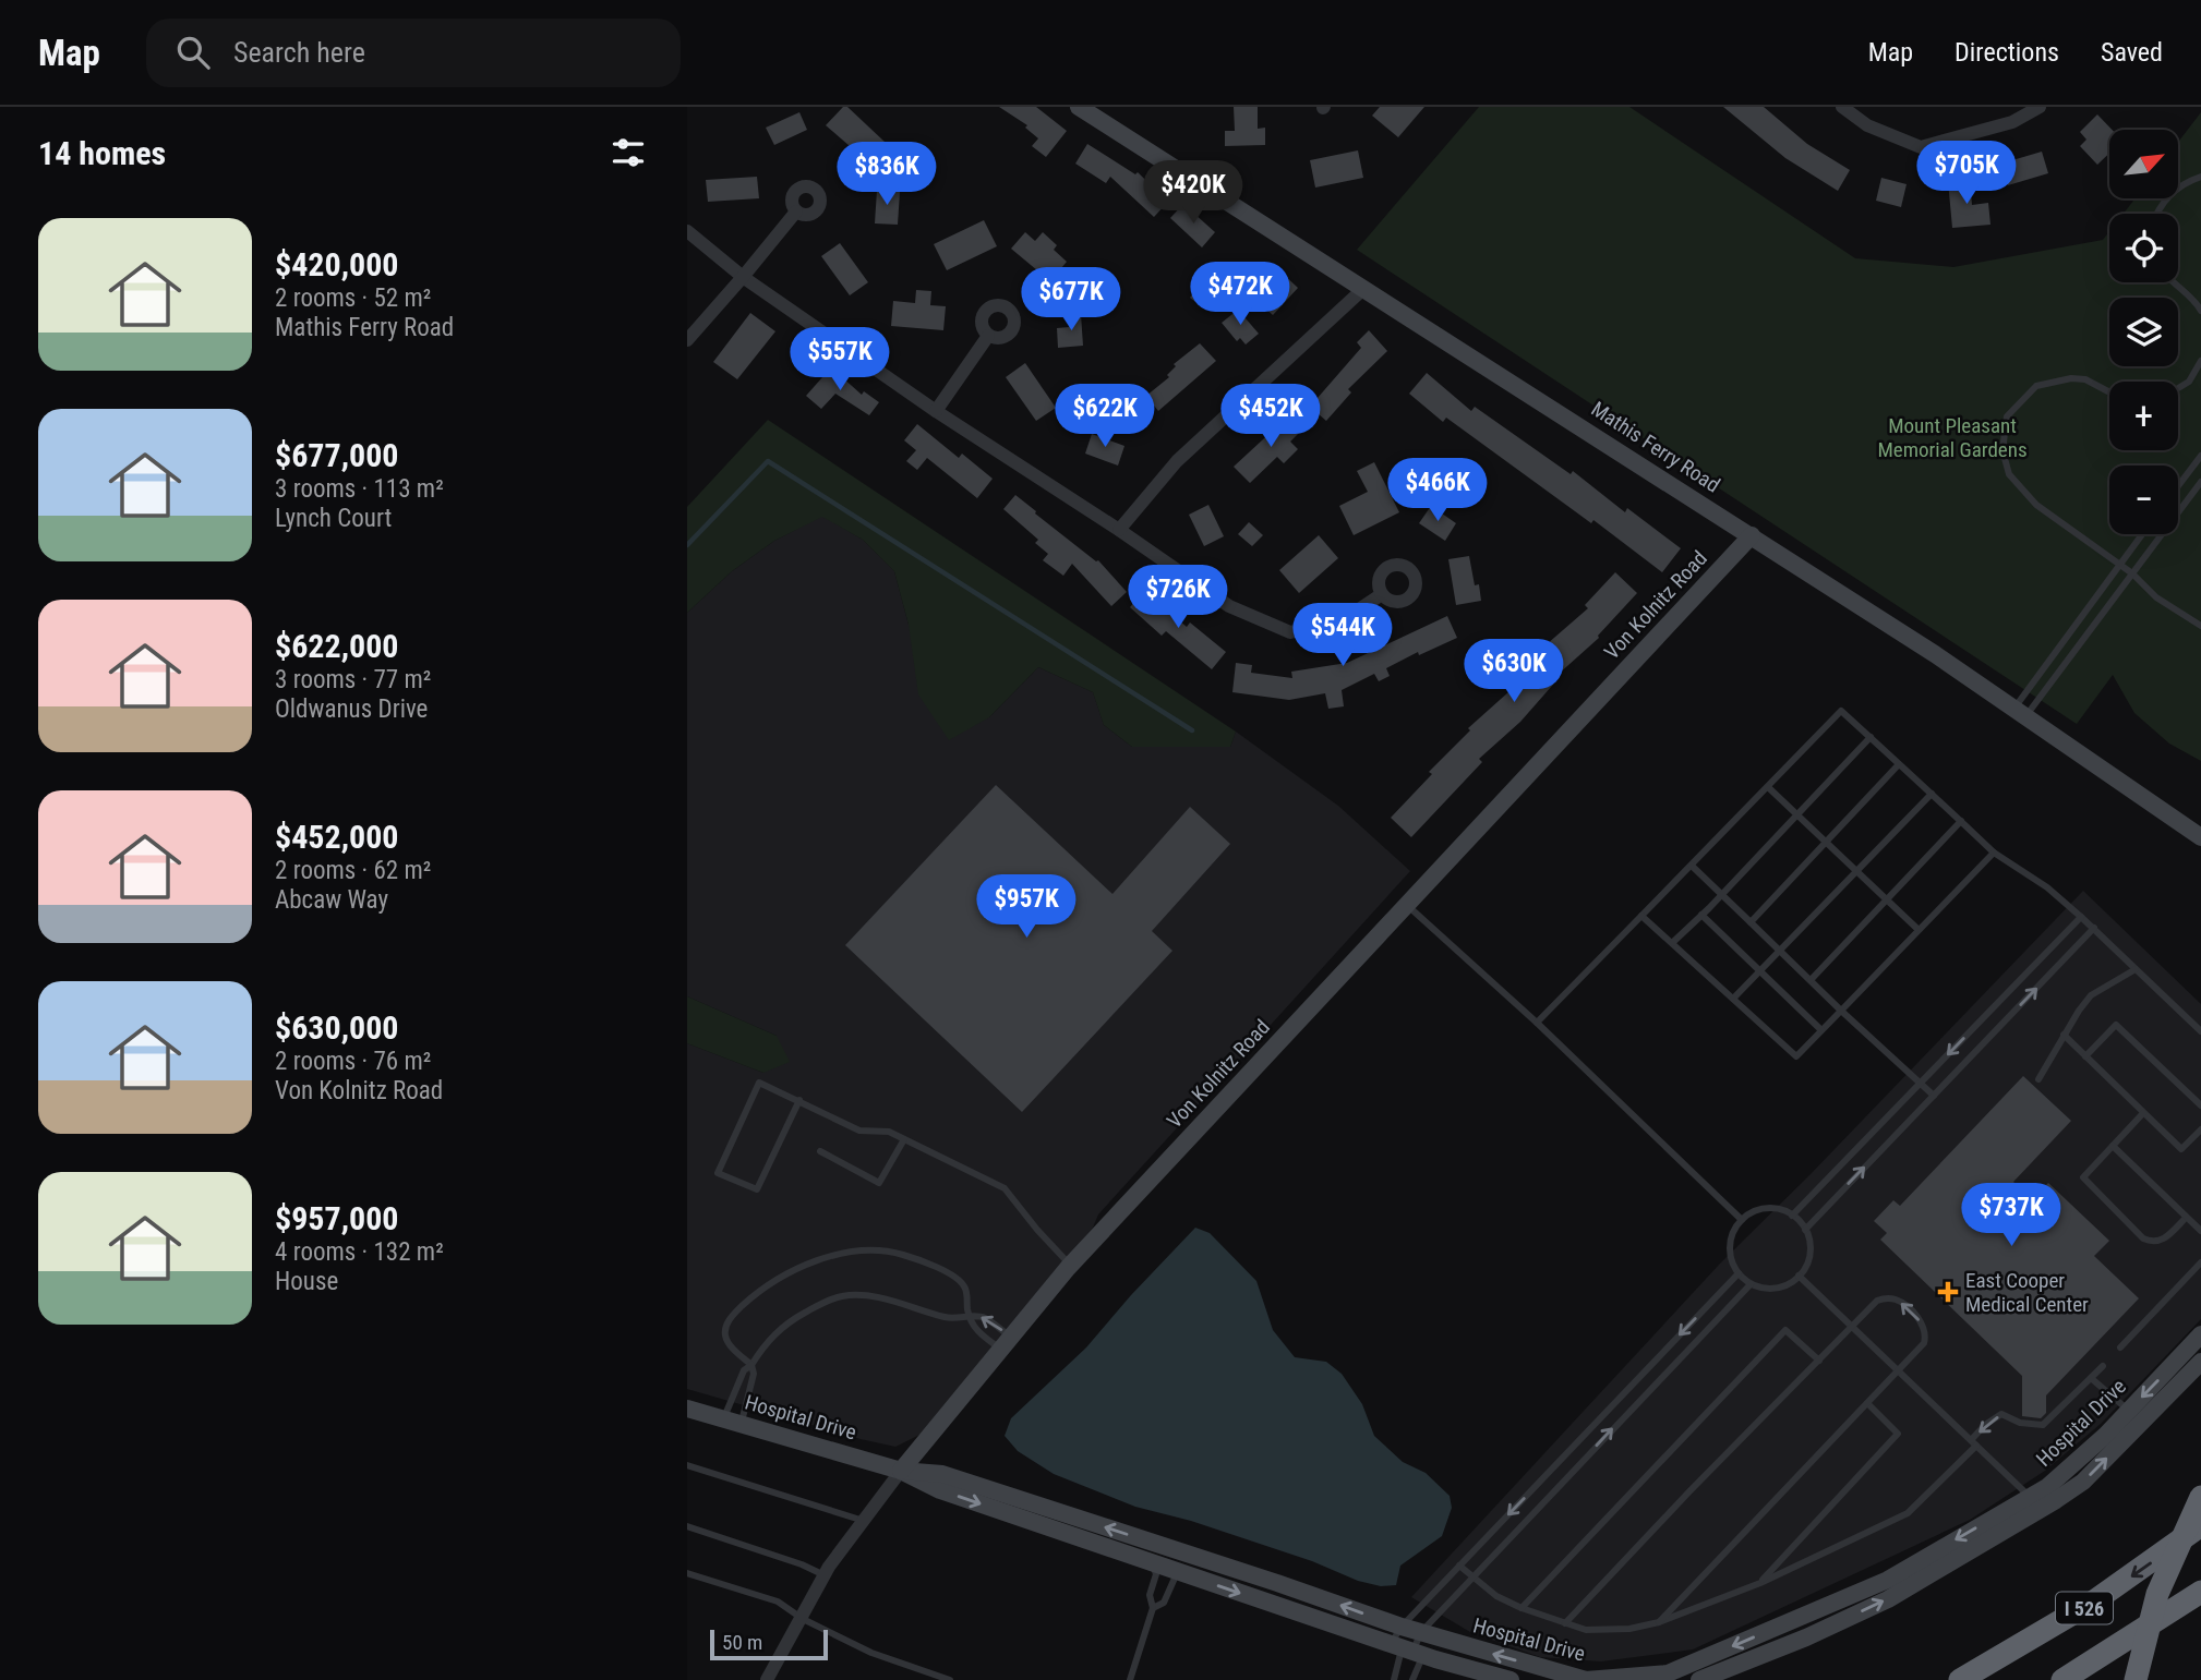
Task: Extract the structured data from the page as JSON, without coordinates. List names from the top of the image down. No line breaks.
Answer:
{"streets":{"highway":["I 526"],"street":["Mathis Ferry Road","Von Kolnitz Road","Hospital Drive"]},"crossings":[["Mathis Ferry Road","Von Kolnitz Road"],["Von Kolnitz Road","Hospital Drive"]],"parks":["Mount Pleasant Memorial Gardens"],"places":{"health":["East Cooper Medical Center"]},"scale_bar":"50 m","north":"top right","page":{"header":"Map","search":"Search here","nav":["Map","Directions","Saved"],"heading":"14 homes","map_buttons":["+","−"],"price":["$705K","$836K","$420K","$472K","$677K","$557K","$622K","$452K","$466K","$726K","$544K","$630K","$957K","$737K"],"list":[{"name":"$420,000","note":"2 rooms · 52 m² · Mathis Ferry Road"},{"name":"$677,000","note":"3 rooms · 113 m² · Lynch Court"},{"name":"$622,000","note":"3 rooms · 77 m² · Oldwanus Drive"},{"name":"$452,000","note":"2 rooms · 62 m² · Abcaw Way"},{"name":"$630,000","note":"2 rooms · 76 m² · Von Kolnitz Road"},{"name":"$957,000","note":"4 rooms · 132 m² · House"}],"scale":"50 m"}}
